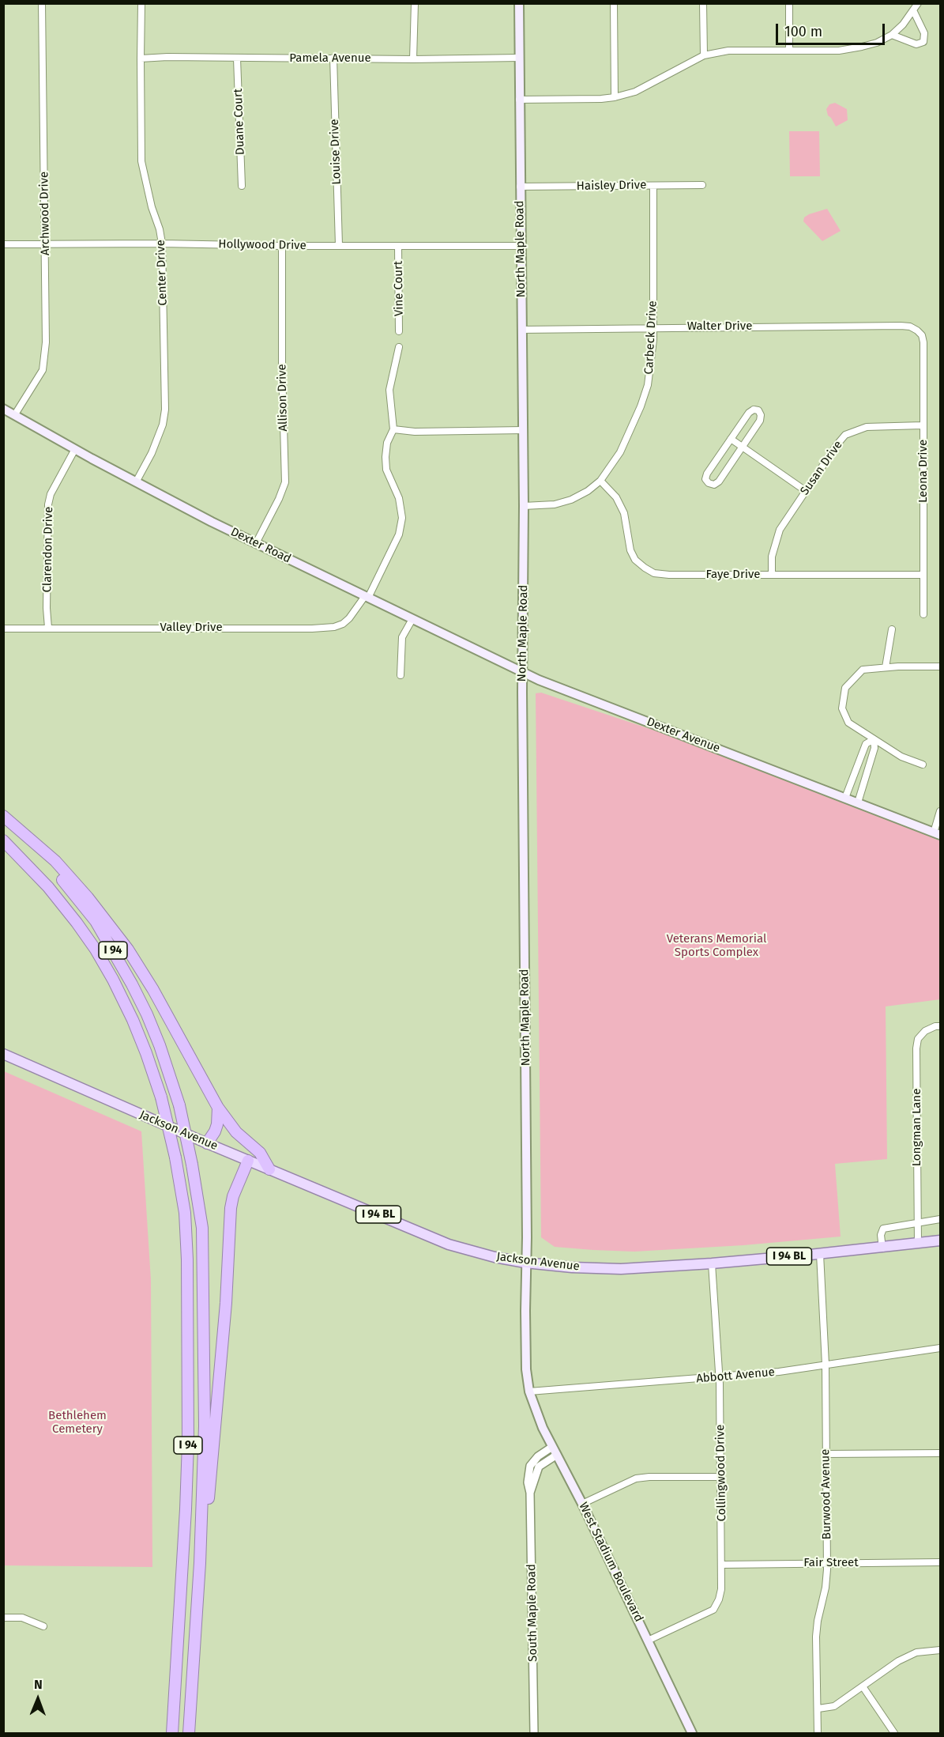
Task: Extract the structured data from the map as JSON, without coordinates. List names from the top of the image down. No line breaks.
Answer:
{"streets":{"highway":["I 94"],"main road":["North Maple Road","Dexter Road","Dexter Avenue","Jackson Avenue","I 94 BL","West Stadium Boulevard"],"street":["Pamela Avenue","Duane Court","Louise Drive","Haisley Drive","Archwood Drive","Hollywood Drive","Center Drive","Vine Court","Walter Drive","Carbeck Drive","Allison Drive","Susan Drive","Leona Drive","Clarendon Drive","Faye Drive","Valley Drive","Longman Lane","Abbott Avenue","Collingwood Drive","Burwood Avenue","Fair Street","South Maple Road"]},"crossings":[["Pamela Avenue","Duane Court"],["Pamela Avenue","Louise Drive"],["Pamela Avenue","North Maple Road"],["Pamela Avenue","Center Drive"],["Louise Drive","Hollywood Drive"],["Haisley Drive","North Maple Road"],["Haisley Drive","Carbeck Drive"],["Archwood Drive","Hollywood Drive"],["Archwood Drive","Dexter Road"],["Hollywood Drive","North Maple Road"],["Hollywood Drive","Center Drive"],["Hollywood Drive","Vine Court"],["Hollywood Drive","Allison Drive"],["North Maple Road","Walter Drive"],["North Maple Road","Carbeck Drive"],["North Maple Road","Dexter Road"],["North Maple Road","Dexter Avenue"],["North Maple Road","Jackson Avenue"],["Center Drive","Dexter Road"],["Walter Drive","Carbeck Drive"],["Walter Drive","Leona Drive"],["Carbeck Drive","Faye Drive"],["Allison Drive","Dexter Road"],["Susan Drive","Leona Drive"],["Susan Drive","Faye Drive"],["Leona Drive","Faye Drive"],["Dexter Road","Clarendon Drive"],["Dexter Road","Valley Drive"],["Dexter Road","Dexter Avenue"],["Clarendon Drive","Valley Drive"],["Longman Lane","Jackson Avenue"],["Jackson Avenue","Collingwood Drive"],["Jackson Avenue","Burwood Avenue"],["Abbott Avenue","Collingwood Drive"],["Abbott Avenue","Burwood Avenue"],["Abbott Avenue","West Stadium Boulevard"],["Collingwood Drive","West Stadium Boulevard"],["Collingwood Drive","Fair Street"],["Burwood Avenue","Fair Street"],["West Stadium Boulevard","South Maple Road"]],"parks":["Veterans Memorial Sports Complex","Bethlehem Cemetery"],"scale_bar":"100 m","north":"top"}
